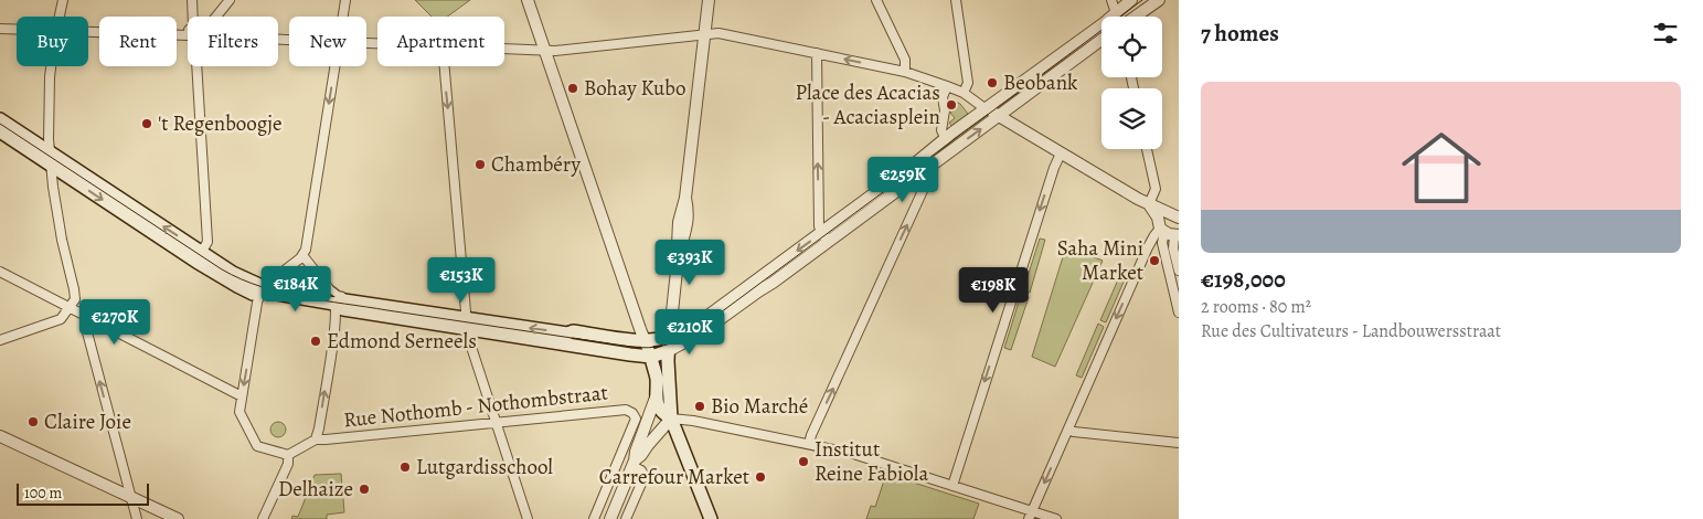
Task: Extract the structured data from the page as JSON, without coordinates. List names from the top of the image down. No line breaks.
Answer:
{"streets":{"street":["Rue Nothomb - Nothombstraat"]},"places":["Beobank","Bohay Kubo","Place des Acacias - Acaciasplein","'t Regenboogje","Chambéry","Saha Mini Market","Edmond Serneels","Bio Marché","Claire Joie","Institut Reine Fabiola","Lutgardisschool","Carrefour Market","Delhaize"],"scale_bar":"100 m","page":{"heading":"7 homes","chip":["Buy","Rent","Filters","New","Apartment"],"list":[{"name":"€198,000","note":"2 rooms · 80 m² · Rue des Cultivateurs - Landbouwersstraat"}],"price":["€259K","€393K","€153K","€184K","€198K","€270K","€210K"],"scale":"100 m"}}
